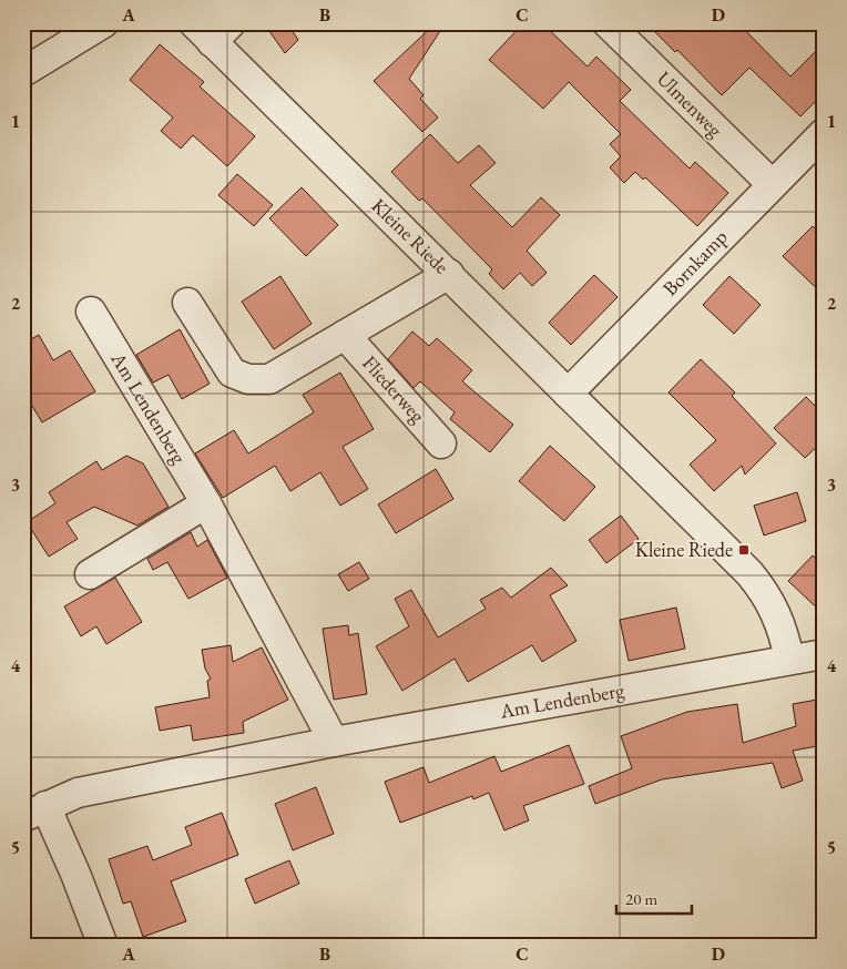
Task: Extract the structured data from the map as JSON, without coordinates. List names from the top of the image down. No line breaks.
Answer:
{"streets":{"street":["Ulmenweg","Kleine Riede","Bornkamp","Fliederweg","Am Lendenberg"]},"crossings":[["Ulmenweg","Bornkamp"],["Kleine Riede","Bornkamp"],["Kleine Riede","Am Lendenberg"]],"places":{"transit":["Kleine Riede"]},"scale_bar":"20 m","grid":{"columns":["A","B","C","D"],"rows":["1","2","3","4","5"]}}
